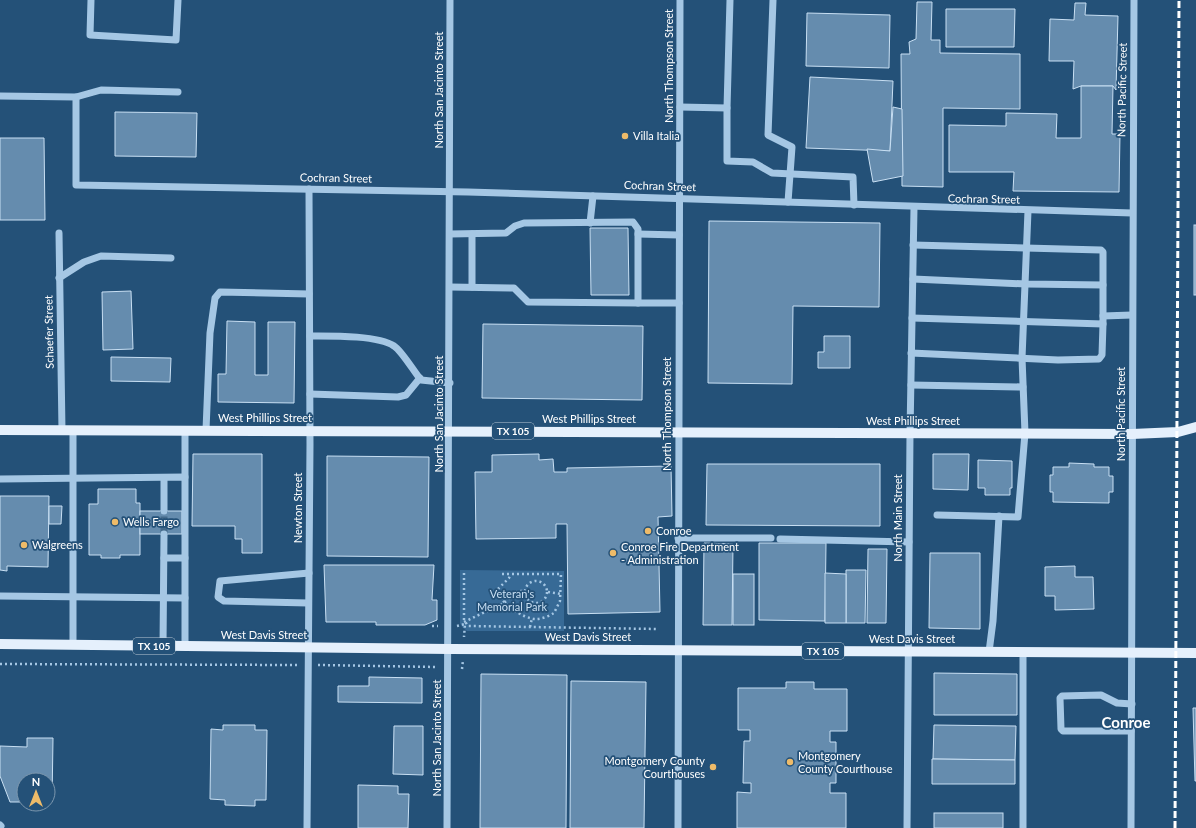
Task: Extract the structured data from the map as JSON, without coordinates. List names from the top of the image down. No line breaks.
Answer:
{"streets":{"main road":["West Phillips Street","TX 105","West Davis Street"],"street":["North Thompson Street","North San Jacinto Street","North Pacific Street","Cochran Street","Schaefer Street","Newton Street","North Main Street"]},"crossings":[["North Thompson Street","Cochran Street"],["North Thompson Street","West Phillips Street"],["North Thompson Street","West Davis Street"],["North San Jacinto Street","Cochran Street"],["North San Jacinto Street","West Phillips Street"],["North San Jacinto Street","West Davis Street"],["North Pacific Street","Cochran Street"],["North Pacific Street","West Phillips Street"],["North Pacific Street","West Davis Street"],["Cochran Street","Newton Street"],["Cochran Street","North Main Street"],["Schaefer Street","West Phillips Street"],["West Phillips Street","Newton Street"],["West Phillips Street","North Main Street"],["Newton Street","West Davis Street"],["North Main Street","West Davis Street"]],"districts":["Conroe"],"parks":["Veteran's Memorial Park"],"places":["Villa Italia","Wells Fargo","Conroe","Walgreens","Conroe Fire Department - Administration","Montgomery County Courthouse","Montgomery County Courthouses"],"north":"top"}
